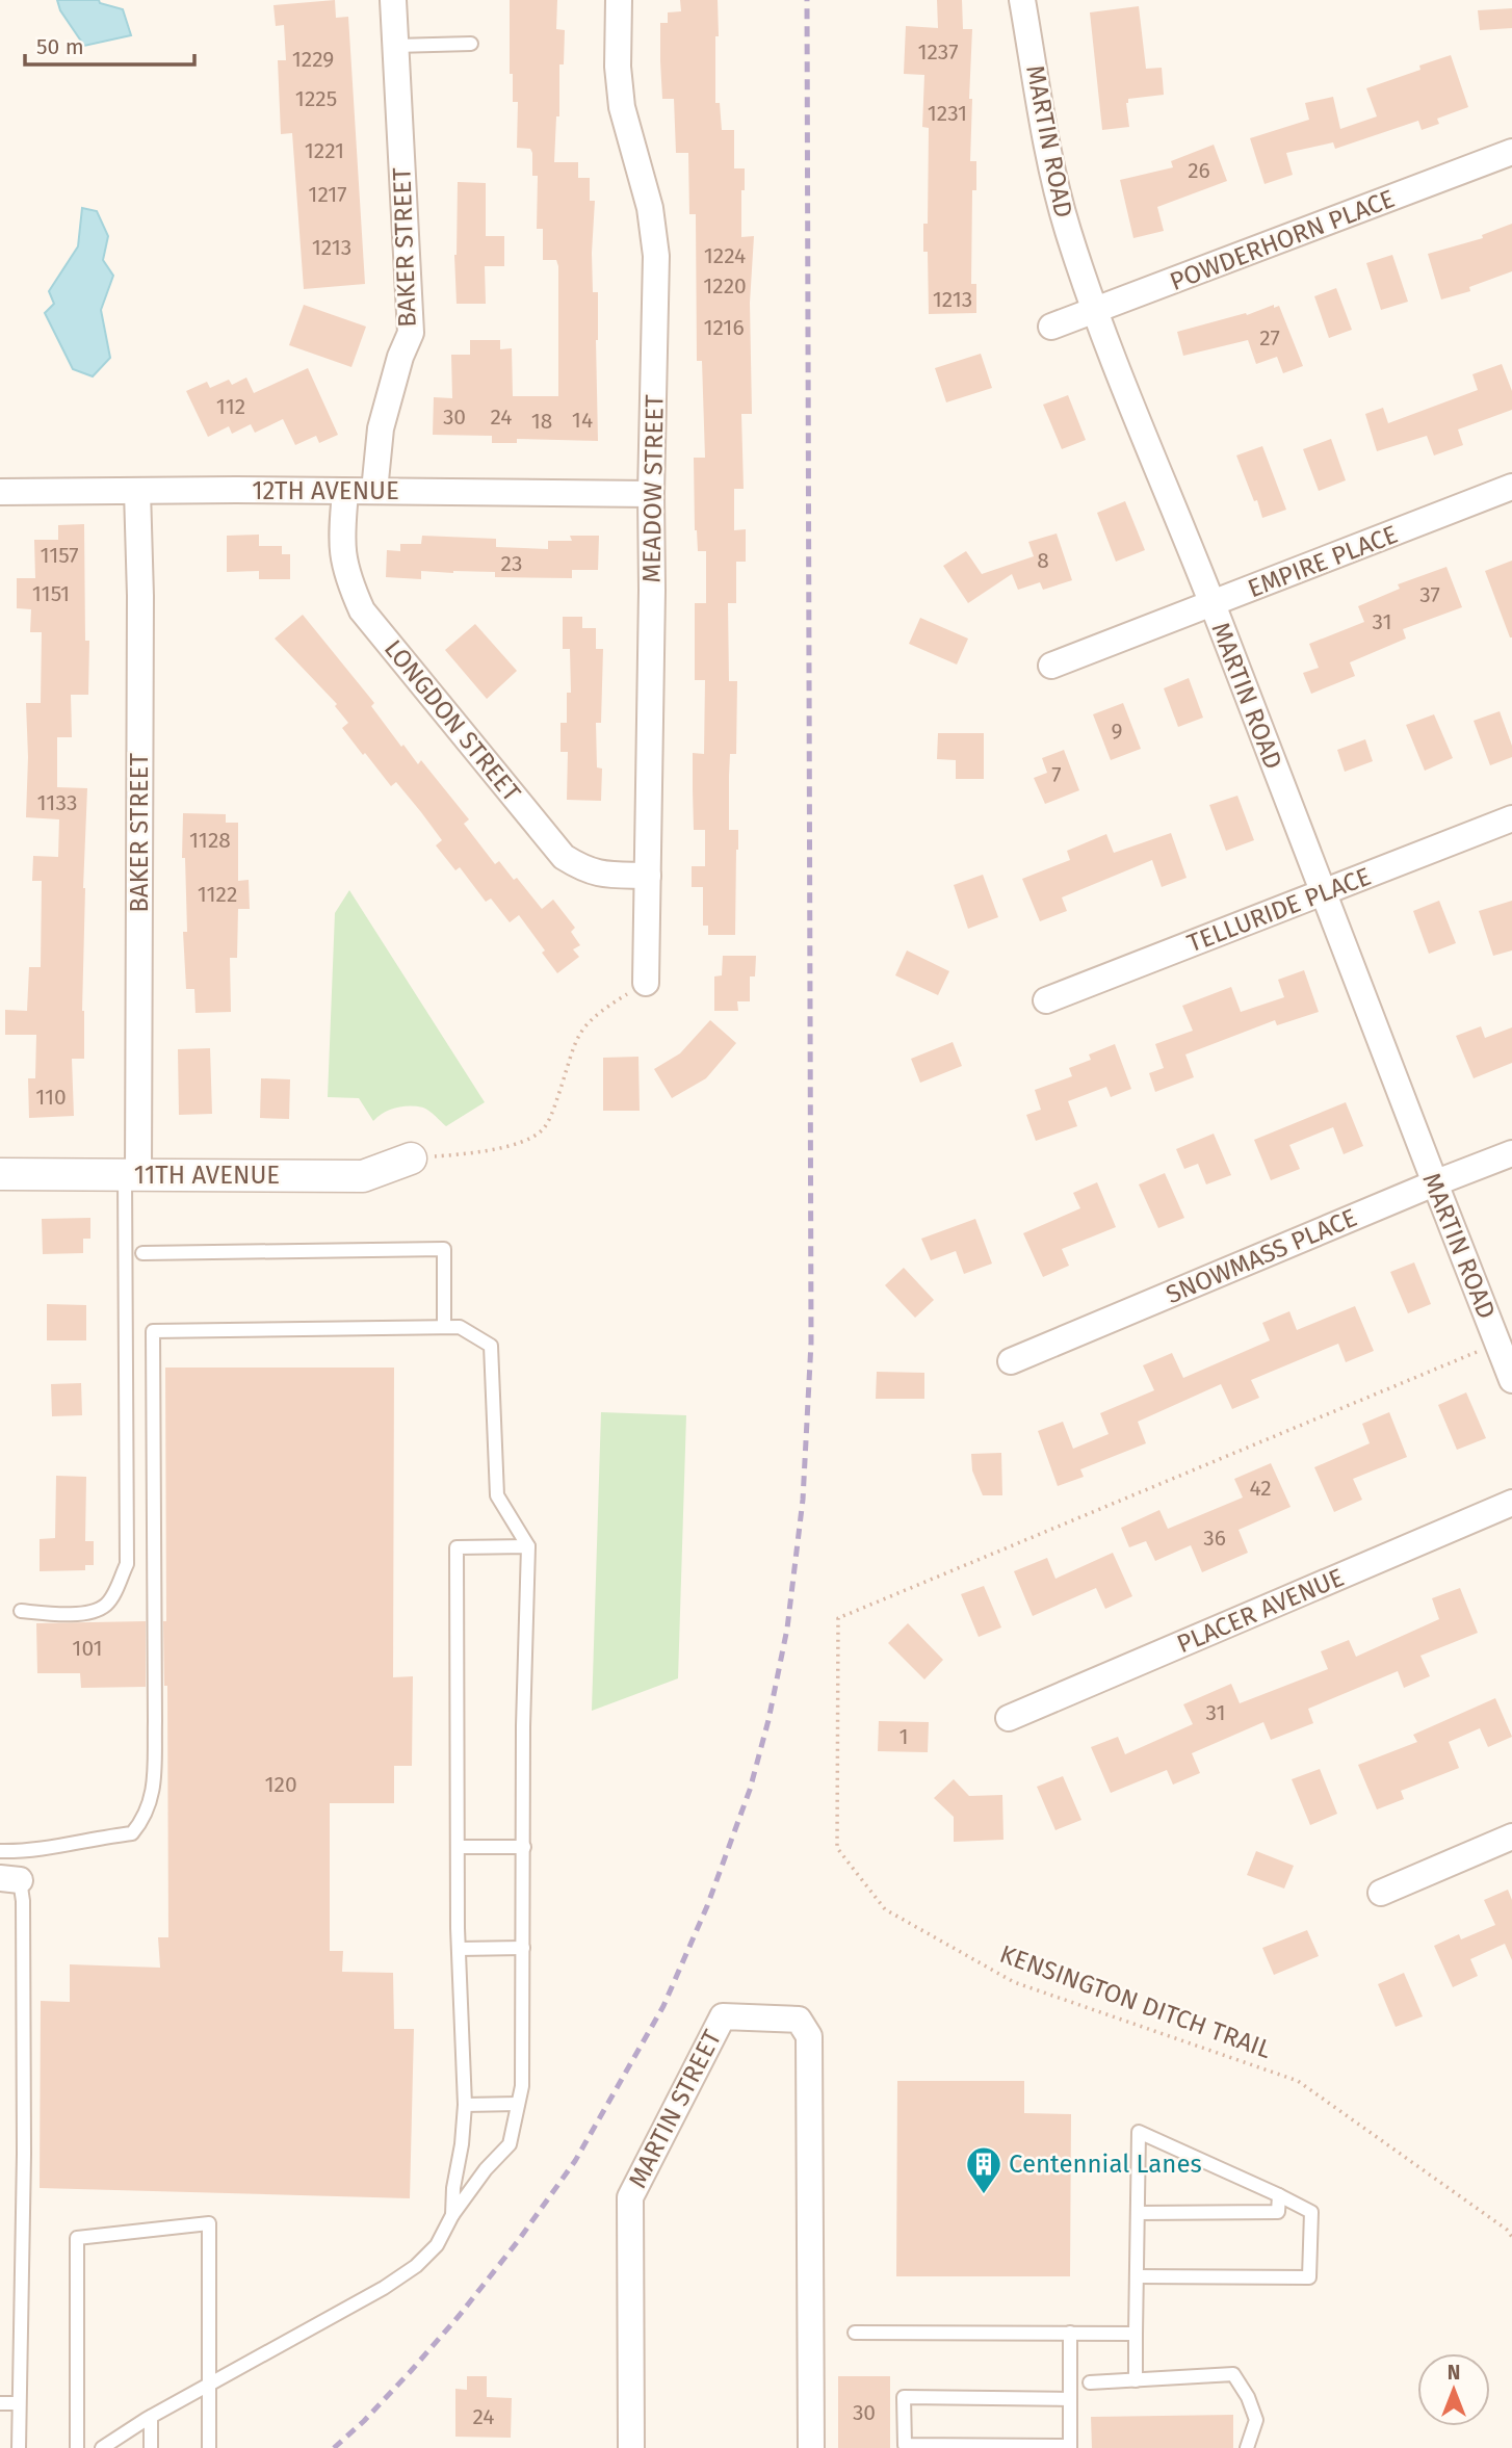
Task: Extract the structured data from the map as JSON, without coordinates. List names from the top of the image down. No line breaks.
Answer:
{"streets":{"street":["MARTIN ROAD","POWDERHORN PLACE","BAKER STREET","MEADOW STREET","12TH AVENUE","EMPIRE PLACE","LONGDON STREET","TELLURIDE PLACE","11TH AVENUE","SNOWMASS PLACE","PLACER AVENUE","MARTIN STREET"],"path":["KENSINGTON DITCH TRAIL"]},"crossings":[["MARTIN ROAD","POWDERHORN PLACE"],["MARTIN ROAD","EMPIRE PLACE"],["MARTIN ROAD","TELLURIDE PLACE"],["MARTIN ROAD","SNOWMASS PLACE"],["MARTIN ROAD","KENSINGTON DITCH TRAIL"],["BAKER STREET","12TH AVENUE"],["BAKER STREET","11TH AVENUE"],["MEADOW STREET","12TH AVENUE"],["MEADOW STREET","LONGDON STREET"],["12TH AVENUE","LONGDON STREET"]],"places":{"building":["Centennial Lanes"]},"house_numbers":["1237","1229","1225","1231","1221","26","1217","1213","1224","1220","1213","1216","27","112","30","24","14","18","1157","8","23","1151","37","31","9","7","1133","1128","1122","110","42","36","101","31","1","120","30","24"],"scale_bar":"50 m","north":"top"}
